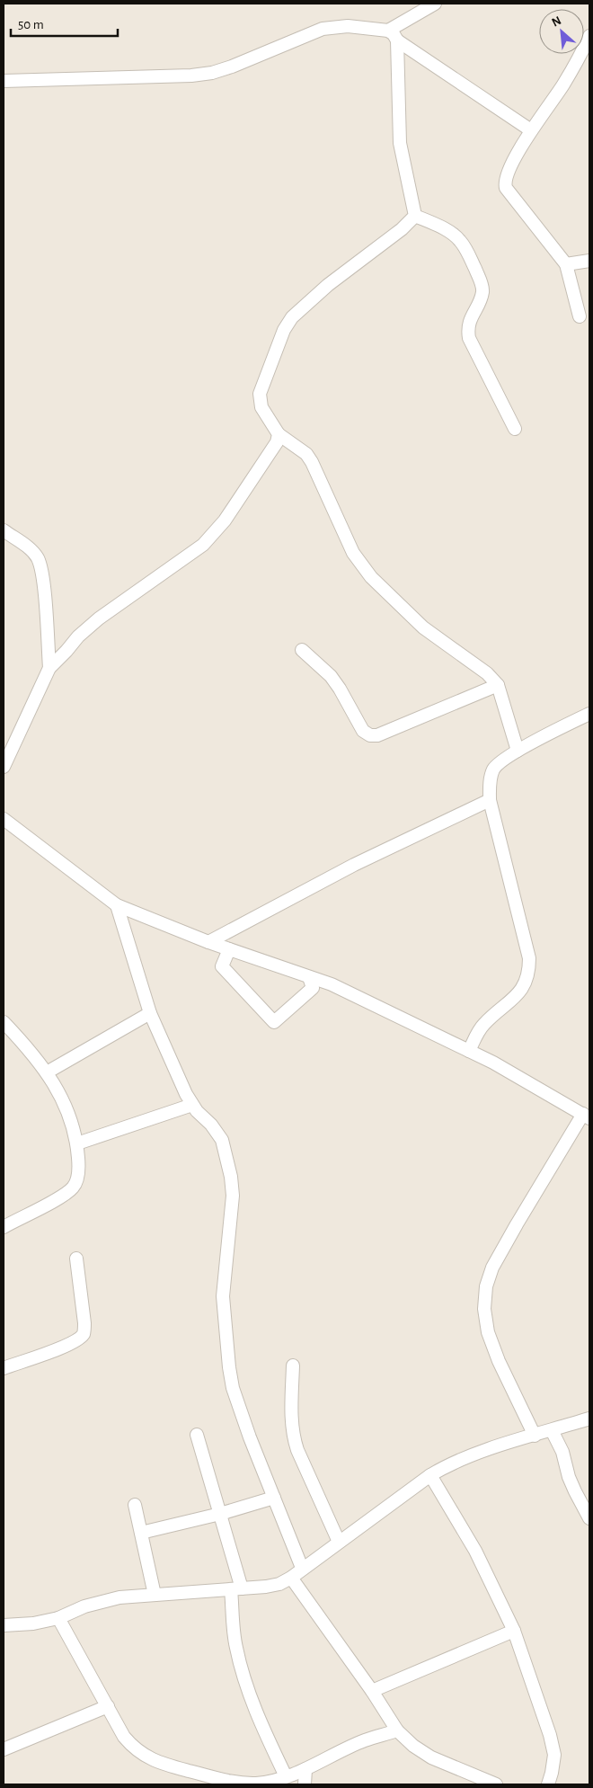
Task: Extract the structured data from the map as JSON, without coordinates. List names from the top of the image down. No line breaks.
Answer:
{"scale_bar":"50 m","north":"top left"}
